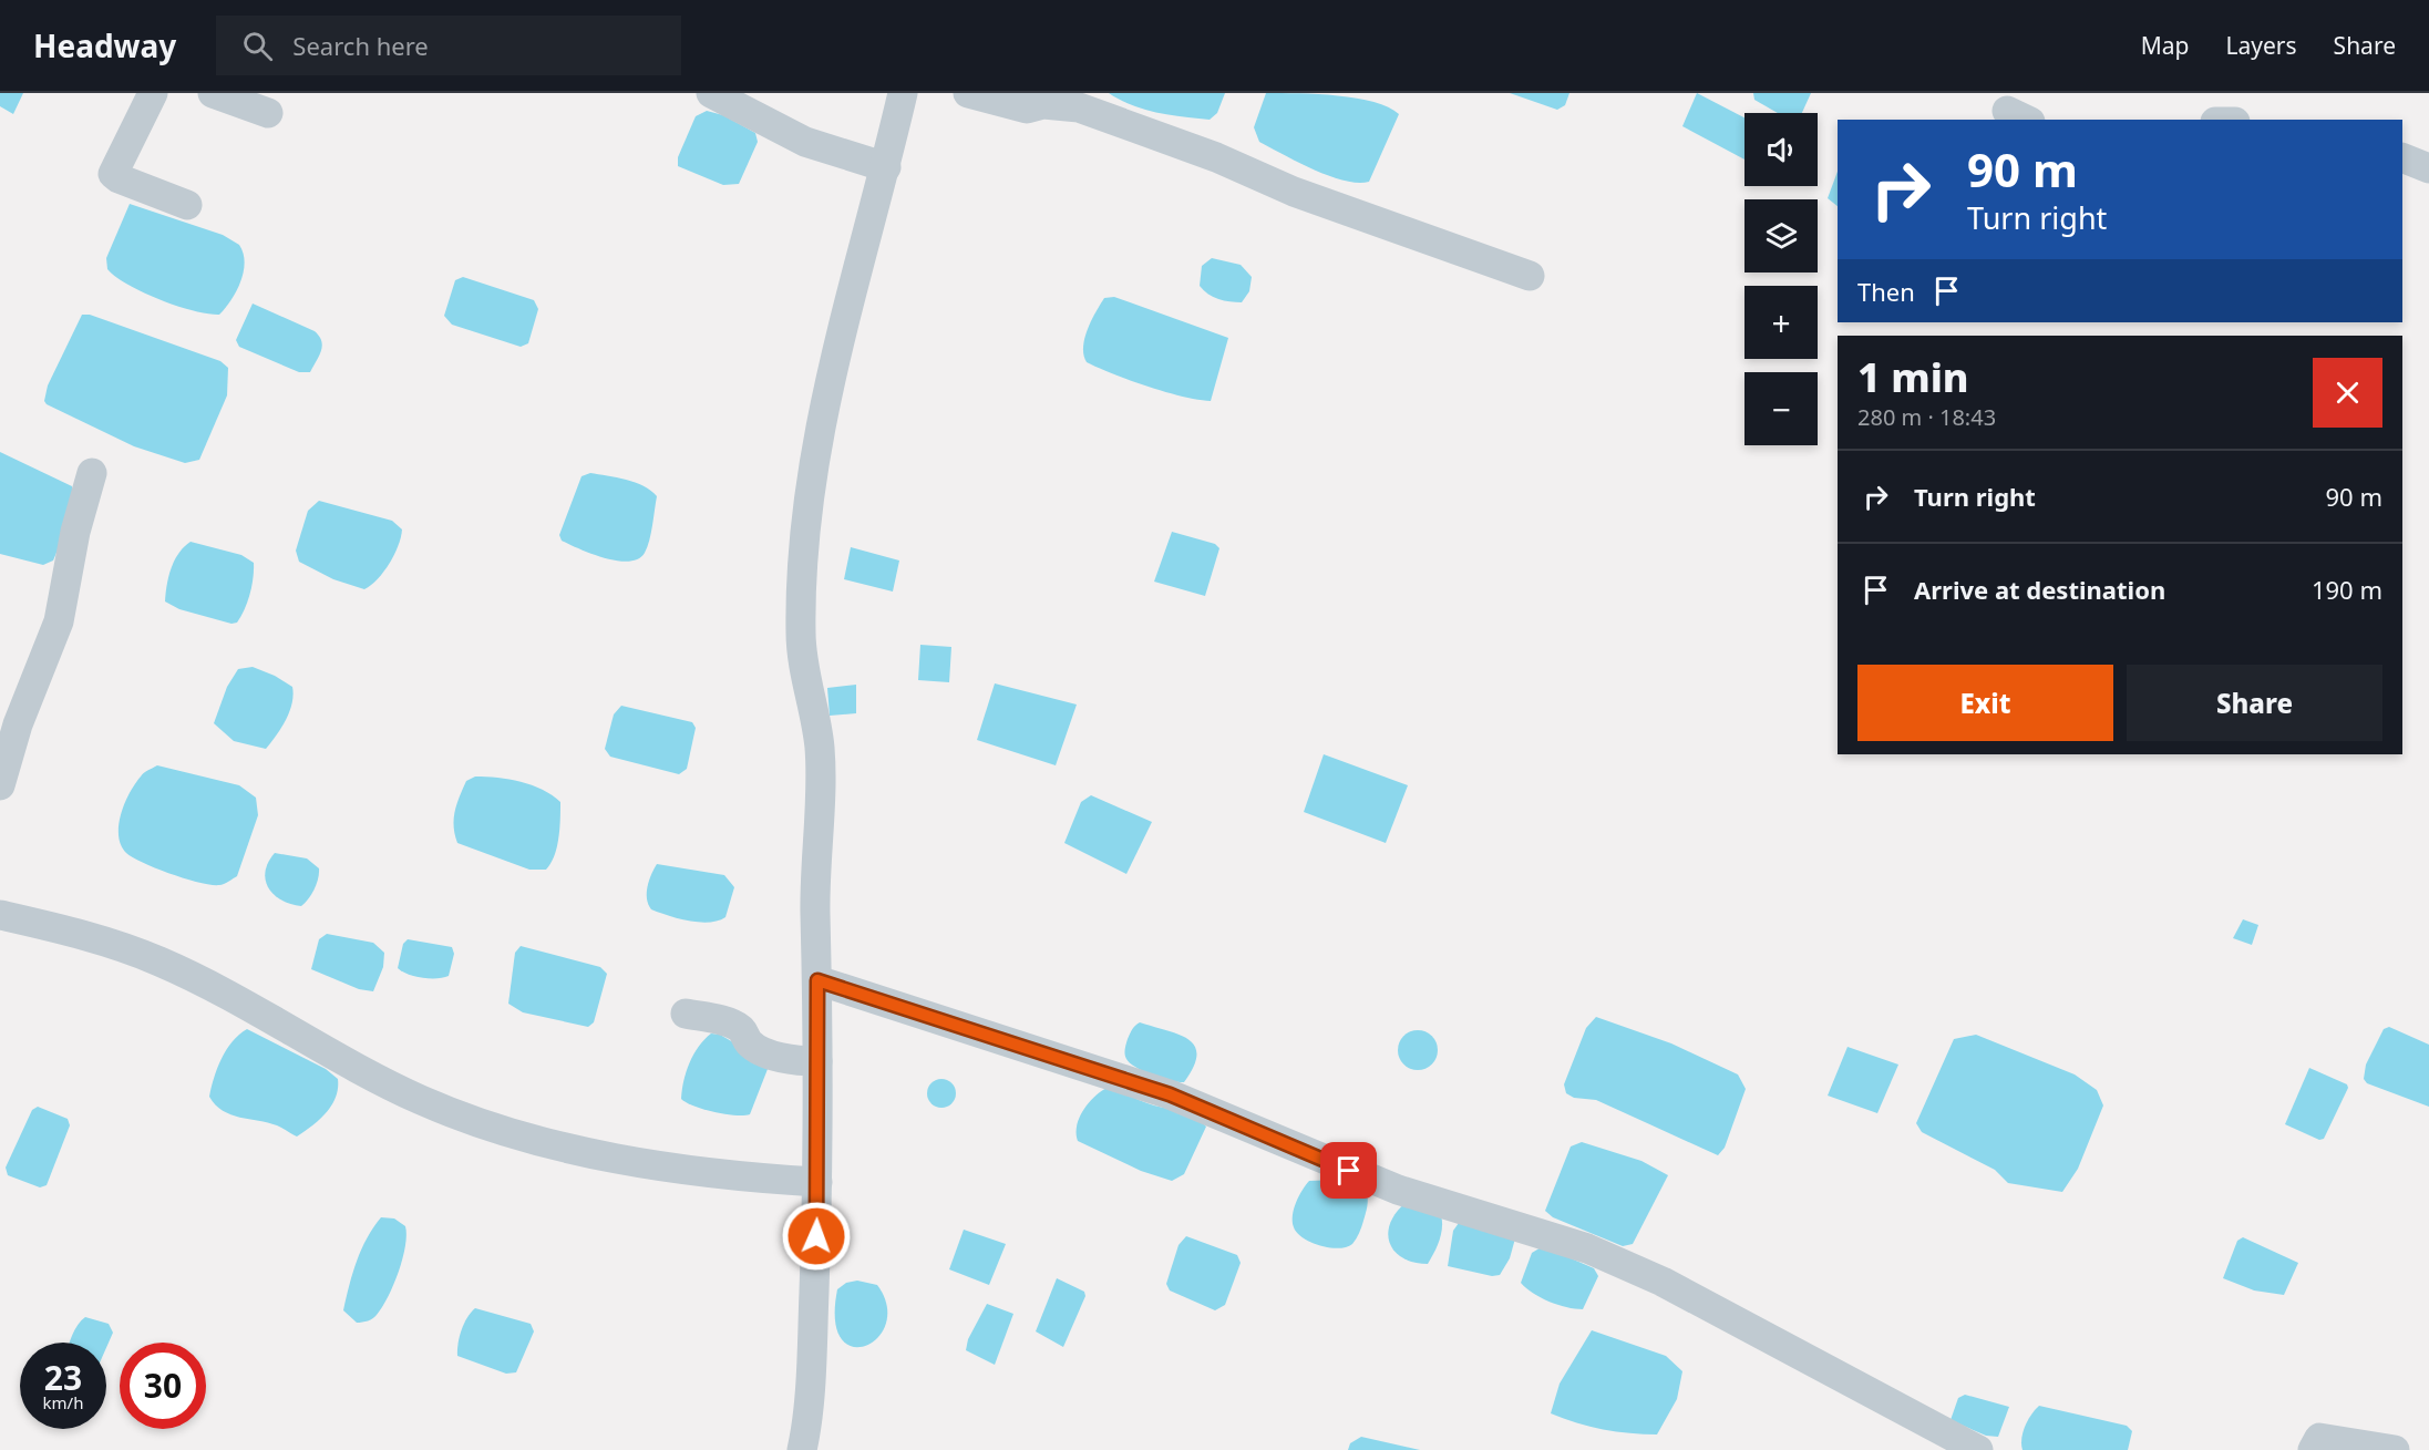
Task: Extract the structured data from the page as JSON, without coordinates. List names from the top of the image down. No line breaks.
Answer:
{"page":{"header":"Headway","search":"Search here","nav":["Map","Layers","Share"],"map_buttons":["+","−"],"turn":["90 m","Turn right"],"then":"Then","heading":["1 min","280 m · 18:43"],"list":[{"name":"Turn right","value":"90 m"},{"name":"Arrive at destination","value":"190 m"}],"buttons":["Exit","Share"],"speed":"23 km/h","limit":"30"}}
